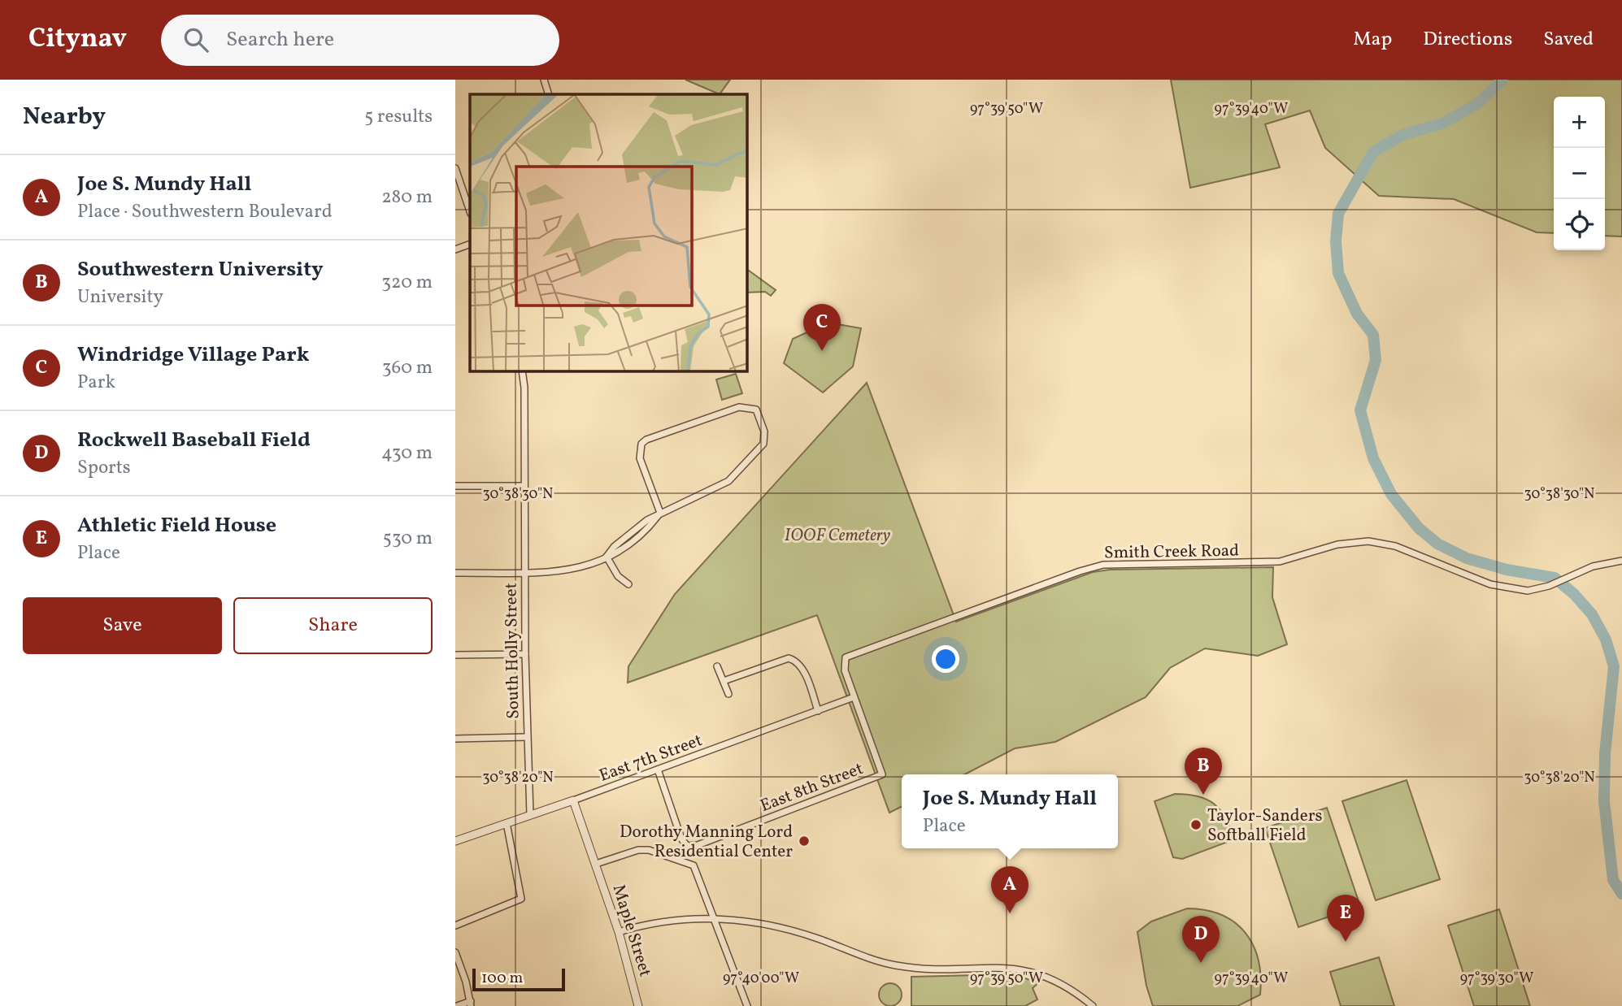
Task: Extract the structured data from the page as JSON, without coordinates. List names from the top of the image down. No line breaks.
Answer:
{"streets":{"street":["Smith Creek Road","South Holly Street","East 7th Street","East 8th Street","Maple Street"]},"crossings":[["Smith Creek Road","East 7th Street"],["Smith Creek Road","East 8th Street"],["South Holly Street","East 7th Street"],["East 7th Street","East 8th Street"],["East 7th Street","Maple Street"]],"parks":["IOOF Cemetery"],"places":["Taylor-Sanders Softball Field","Dorothy Manning Lord Residential Center"],"scale_bar":"100 m","page":{"header":"Citynav","search":"Search here","nav":["Map","Directions","Saved"],"heading":["Nearby","5 results"],"map_buttons":["+","−"],"list":[{"mark":"A","name":"Joe S. Mundy Hall","note":"Place · Southwestern Boulevard","value":"280 m"},{"mark":"B","name":"Southwestern University","note":"University","value":"320 m"},{"mark":"C","name":"Windridge Village Park","note":"Park","value":"360 m"},{"mark":"D","name":"Rockwell Baseball Field","note":"Sports","value":"430 m"},{"mark":"E","name":"Athletic Field House","note":"Place","value":"530 m"}],"pins":["C","B","A","E","D"],"buttons":["Save","Share"],"popup":["Joe S. Mundy Hall","Place"],"scale":"100 m"},"coordinates":["97°39'50\"W","97°39'40\"W","30°38'30\"N","30°38'20\"N","97°40'00\"W","97°39'30\"W"]}
